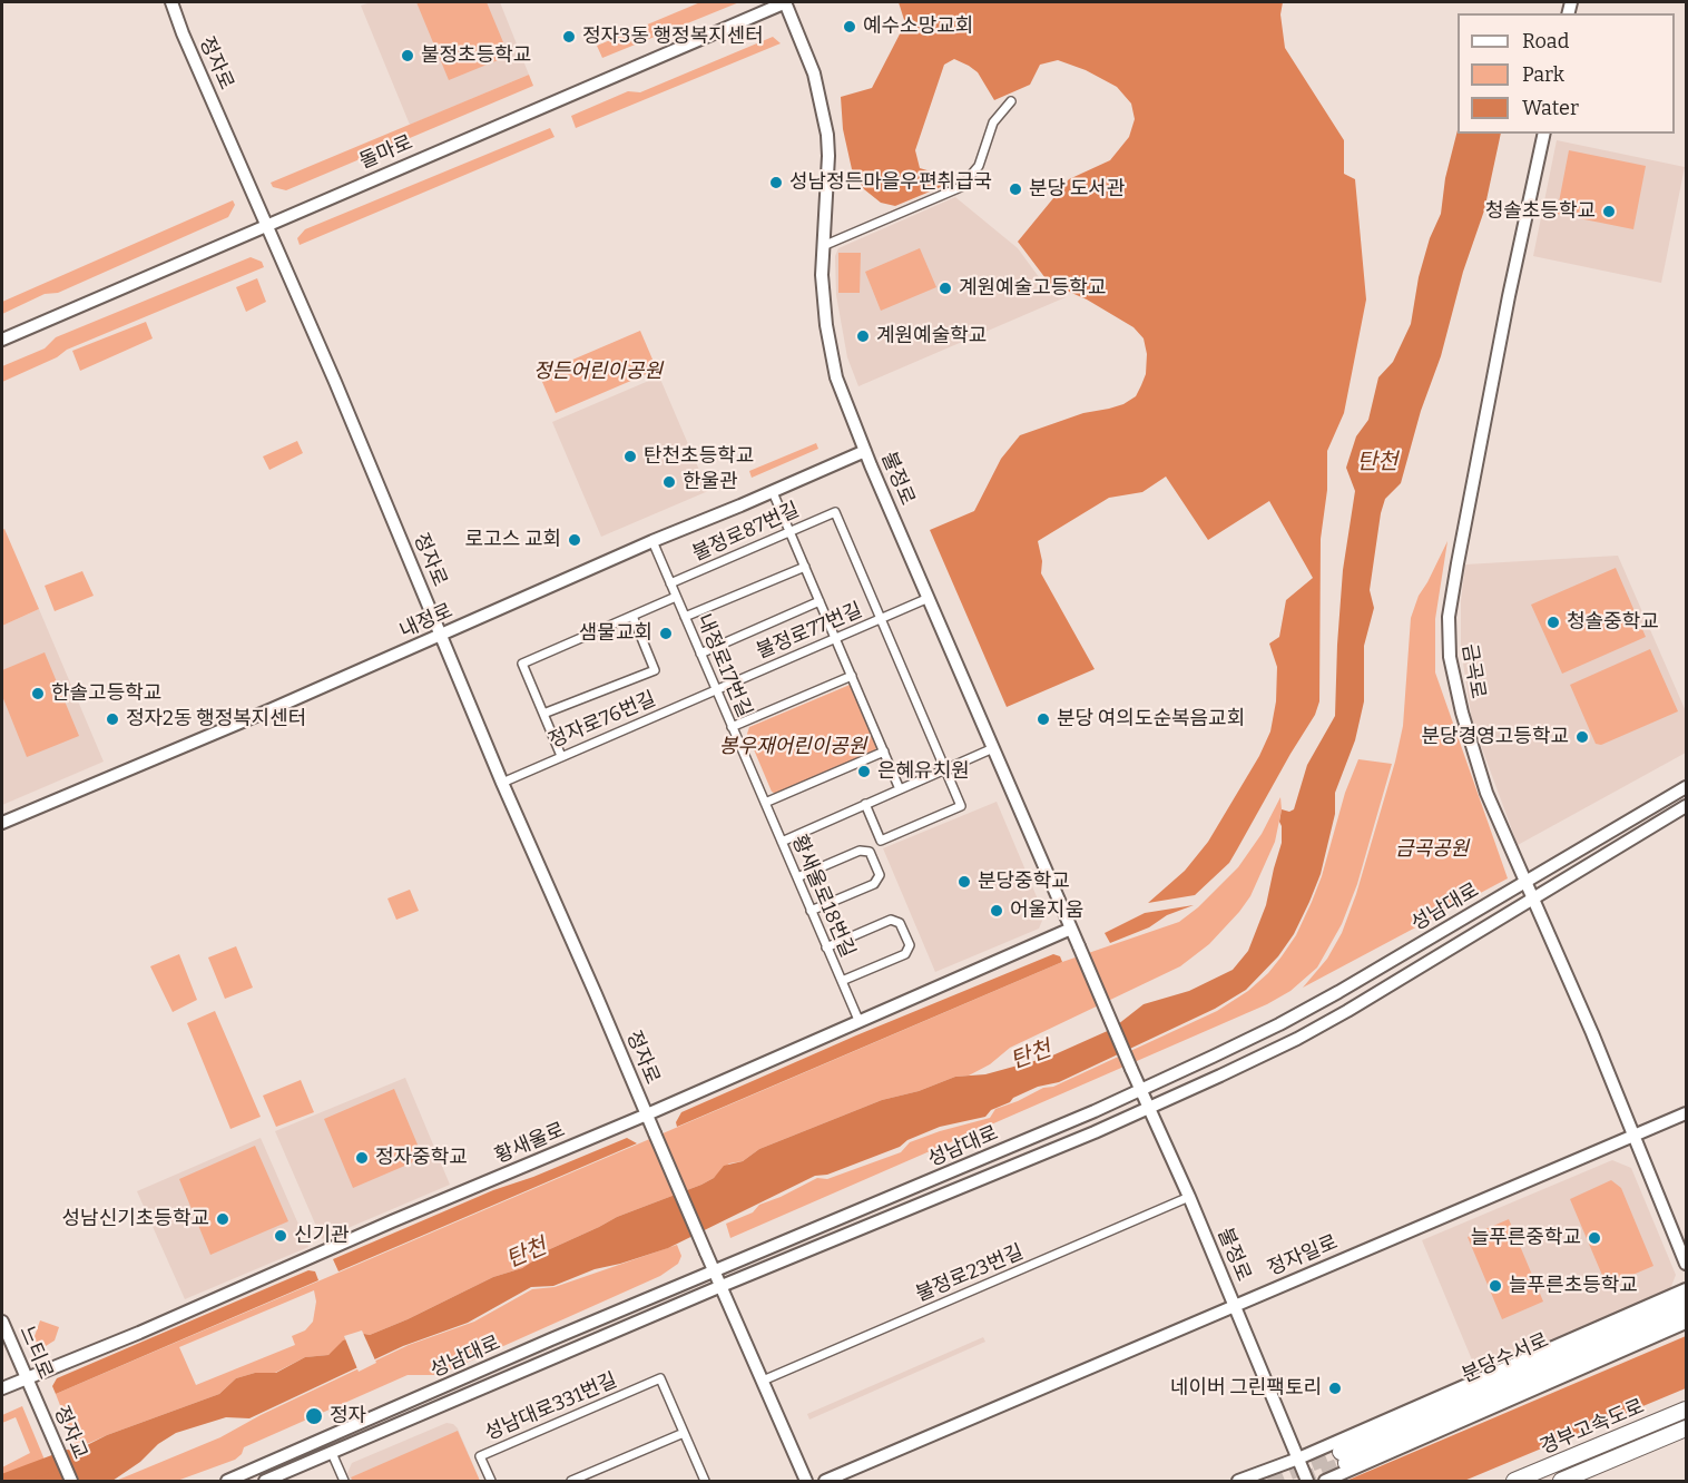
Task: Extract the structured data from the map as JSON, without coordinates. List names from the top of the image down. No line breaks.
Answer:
{"streets":{"highway":["분당수서로","경부고속도로"],"main road":["정자로","돌마로","불정로","내정로","금곡로","성남대로","황새울로","정자일로","느티로","정자교"],"street":["불정로87번길","불정로77번길","내정로17번길","정자로76번길","황새울로18번길","불정로23번길","성남대로331번길"]},"crossings":[["정자로","돌마로"],["정자로","내정로"],["정자로","정자로76번길"],["정자로","성남대로"],["정자로","황새울로"],["돌마로","불정로"],["불정로","내정로"],["불정로","불정로77번길"],["불정로","성남대로"],["불정로","황새울로"],["불정로","정자일로"],["불정로","불정로23번길"],["불정로87번길","불정로77번길"],["불정로87번길","내정로17번길"],["내정로","내정로17번길"],["불정로77번길","내정로17번길"],["불정로77번길","정자로76번길"],["내정로17번길","정자로76번길"],["내정로17번길","황새울로18번길"],["금곡로","성남대로"],["금곡로","정자일로"],["황새울로18번길","황새울로"],["황새울로","느티로"],["느티로","정자교"]],"water":["탄천"],"parks":["정든어린이공원","봉우재어린이공원","금곡공원"],"places":["예수소망교회","정자3동 행정복지센터","불정초등학교","성남정든마을우편취급국","분당 도서관","청솔초등학교","계원예술고등학교","계원예술학교","탄천초등학교","한울관","로고스 교회","청솔중학교","샘물교회","한솔고등학교","정자2동 행정복지센터","분당 여의도순복음교회","분당경영고등학교","은혜유치원","분당중학교","어울지움","정자중학교","성남신기초등학교","신기관","늘푸른중학교","늘푸른초등학교","네이버 그린팩토리","정자"],"legend":["Road","Park","Water"]}
